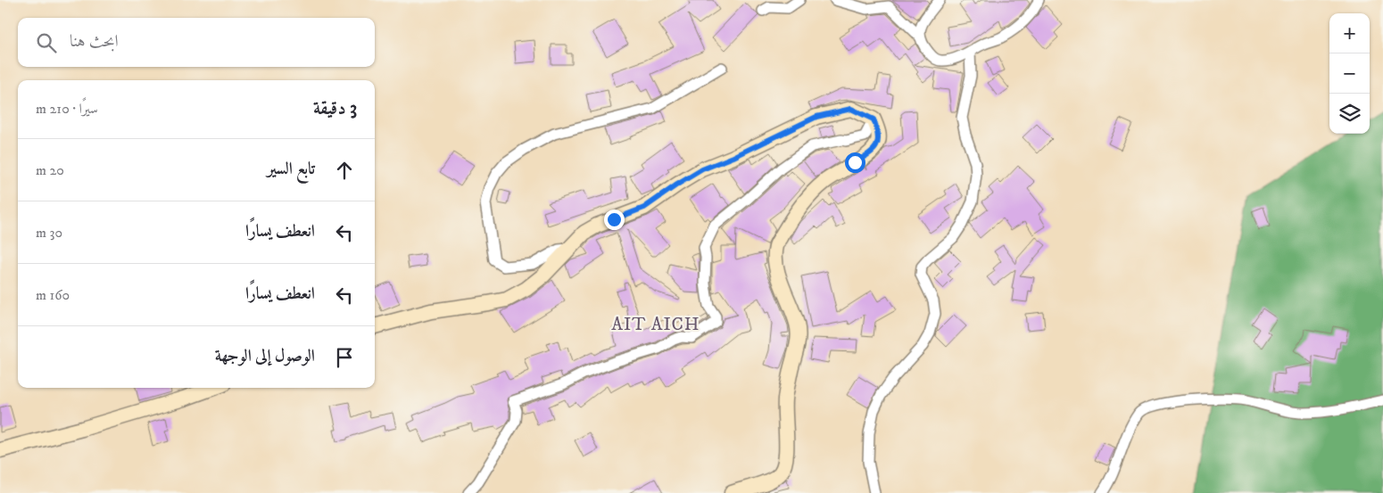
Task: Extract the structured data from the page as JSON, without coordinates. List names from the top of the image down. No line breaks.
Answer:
{"districts":["AIT AICH"],"page":{"map_buttons":["+","−"],"search":"ابحث هنا","heading":["3 دقيقة","سيرًا · 210 m"],"list":[["تابع السير","20 m"],["انعطف يسارًا","30 m"],["انعطف يسارًا","160 m"],"الوصول إلى الوجهة"]}}
